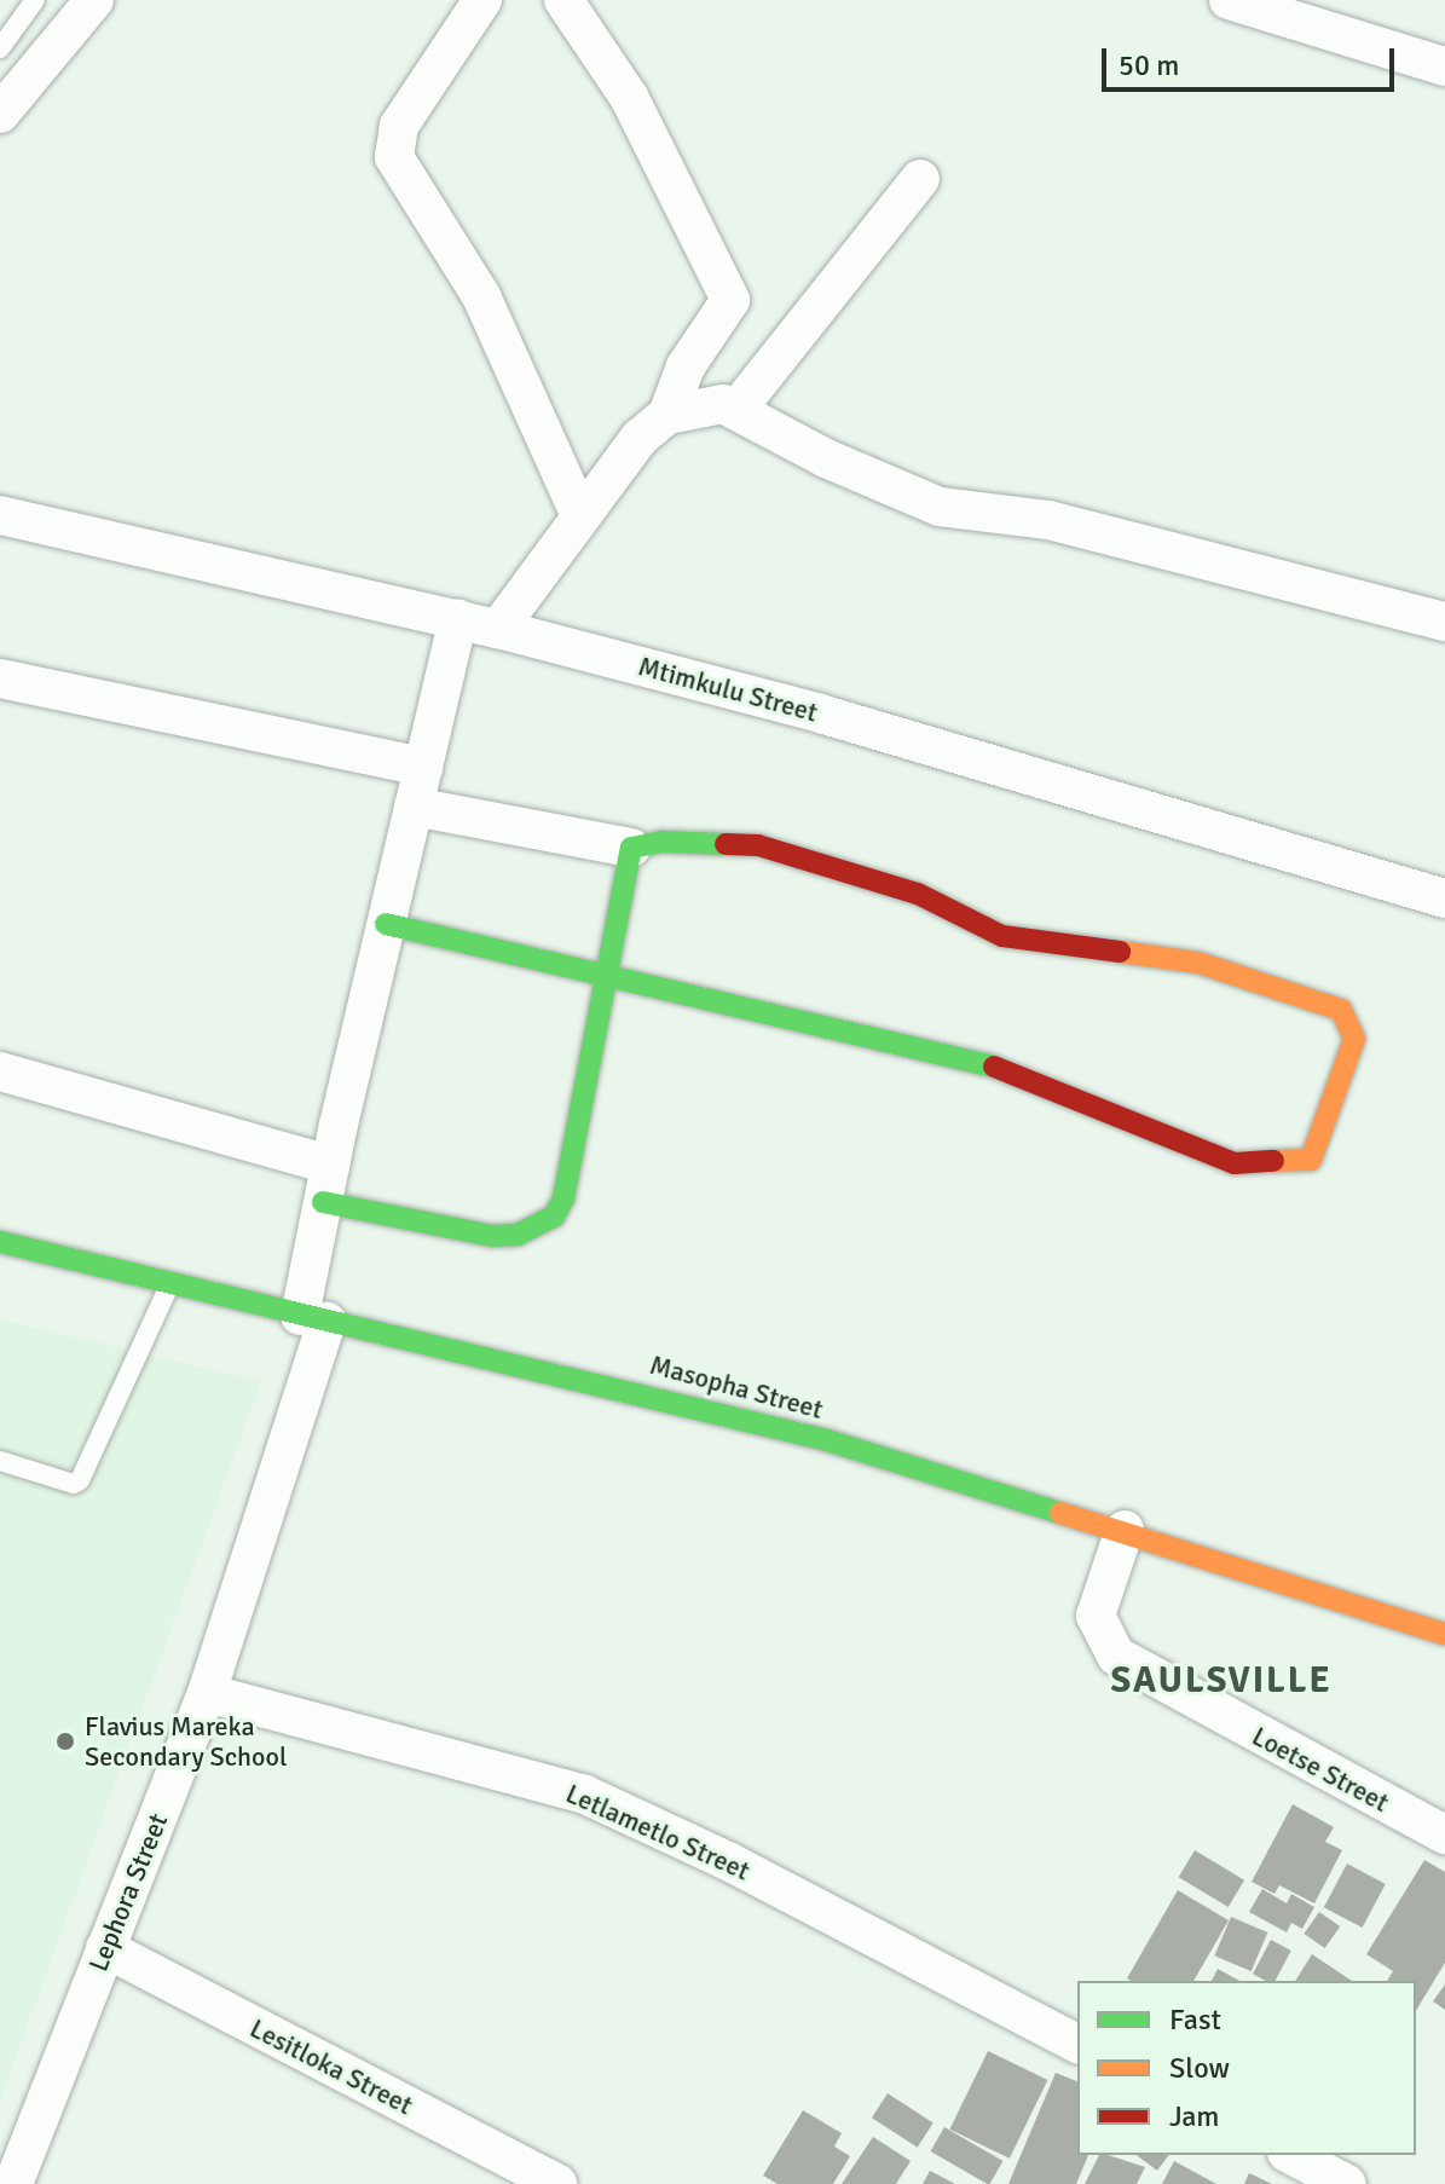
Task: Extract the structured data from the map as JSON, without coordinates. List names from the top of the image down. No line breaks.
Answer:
{"streets":{"street":["Mtimkulu Street","Masopha Street","Loetse Street","Letlametlo Street","Lephora Street","Lesitloka Street"]},"crossings":[["Mtimkulu Street","Lephora Street"],["Masopha Street","Loetse Street"],["Masopha Street","Lephora Street"],["Letlametlo Street","Lephora Street"],["Lephora Street","Lesitloka Street"]],"districts":["SAULSVILLE"],"places":["Flavius Mareka Secondary School"],"legend":["Fast","Slow","Jam"],"scale_bar":"50 m"}
